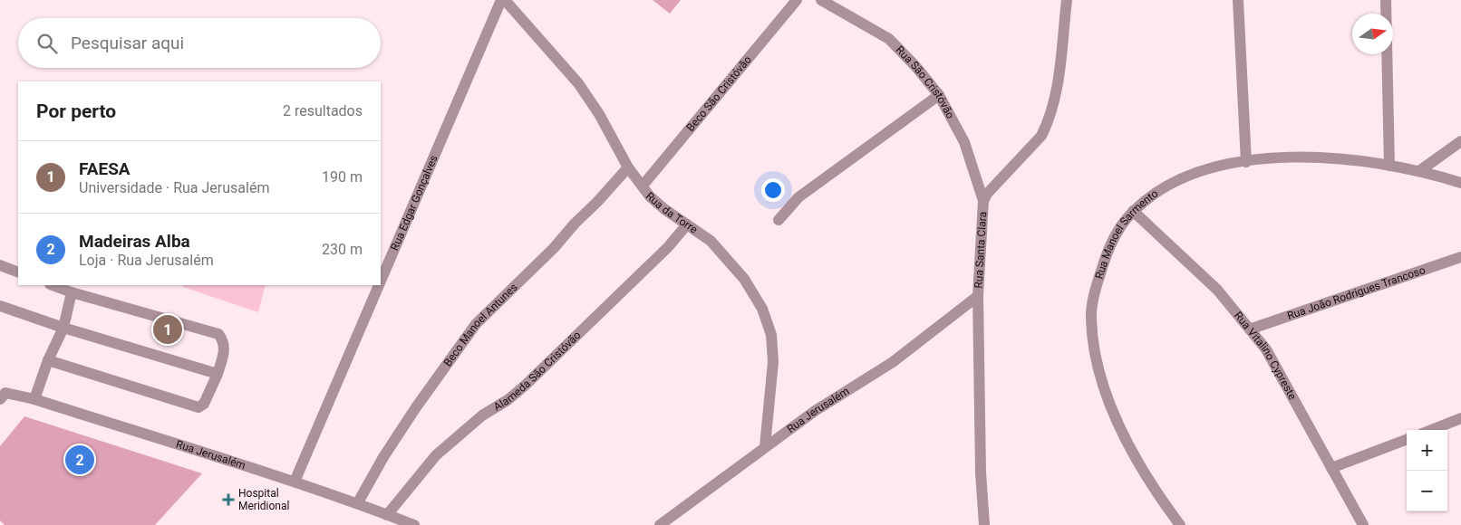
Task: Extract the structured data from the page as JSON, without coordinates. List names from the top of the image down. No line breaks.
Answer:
{"streets":{"street":["Rua São Cristóvão","Beco São Cristóvão","Rua Edgar Gonçalves","Rua da Torre","Rua Manoel Sarmento","Rua Santa Clara","Rua João Rodrigues Trancoso","Beco Manoel Antunes","Rua Vitalino Cypreste","Alameda São Cristóvão","Rua Jerusalém"]},"crossings":[["Rua São Cristóvão","Rua Santa Clara"],["Beco São Cristóvão","Rua da Torre"],["Rua Edgar Gonçalves","Rua da Torre"],["Rua Edgar Gonçalves","Rua Jerusalém"],["Rua da Torre","Beco Manoel Antunes"],["Rua da Torre","Alameda São Cristóvão"],["Rua da Torre","Rua Jerusalém"],["Rua Manoel Sarmento","Rua Vitalino Cypreste"],["Rua Santa Clara","Rua Jerusalém"],["Rua João Rodrigues Trancoso","Rua Vitalino Cypreste"],["Beco Manoel Antunes","Rua Jerusalém"],["Alameda São Cristóvão","Rua Jerusalém"]],"places":{"health":["Hospital Meridional"]},"north":"right","page":{"search":"Pesquisar aqui","heading":["Por perto","2 resultados"],"list":[{"mark":"1","name":"FAESA","note":"Universidade · Rua Jerusalém","value":"190 m"},{"mark":"2","name":"Madeiras Alba","note":"Loja · Rua Jerusalém","value":"230 m"}],"pins":["1","2"],"map_buttons":["+","−"]}}
